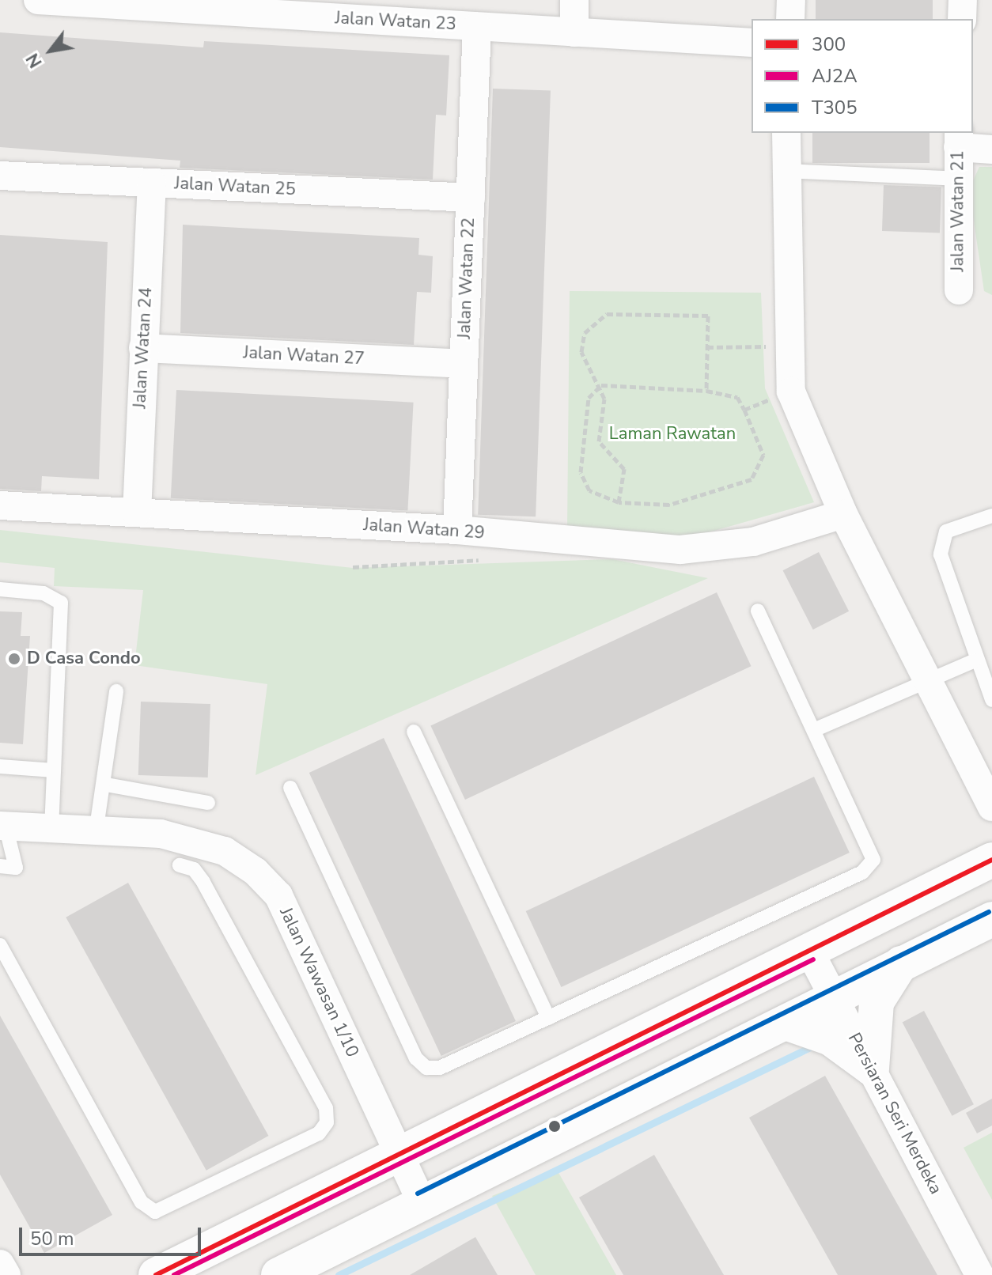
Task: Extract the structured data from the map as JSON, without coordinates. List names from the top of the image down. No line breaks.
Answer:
{"streets":{"street":["Jalan Watan 23","Jalan Watan 25","Jalan Watan 21","Jalan Watan 22","Jalan Watan 24","Jalan Watan 27","Jalan Watan 29","Jalan Wawasan 1/10","Persiaran Seri Merdeka"]},"crossings":[["Jalan Watan 23","Jalan Watan 22"],["Jalan Watan 25","Jalan Watan 22"],["Jalan Watan 25","Jalan Watan 24"],["Jalan Watan 22","Jalan Watan 27"],["Jalan Watan 22","Jalan Watan 29"],["Jalan Watan 24","Jalan Watan 27"],["Jalan Watan 24","Jalan Watan 29"]],"parks":["Laman Rawatan"],"places":["D Casa Condo"],"lines":["transit line 300","transit line T305","transit line AJ2A"],"legend":["300","AJ2A","T305"],"scale_bar":"50 m","north":"bottom left"}
